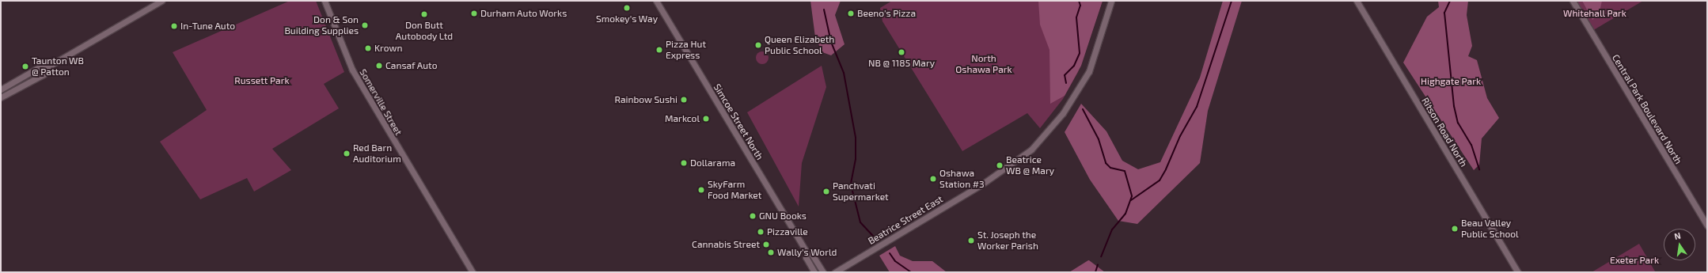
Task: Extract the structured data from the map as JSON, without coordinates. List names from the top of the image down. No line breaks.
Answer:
{"streets":{"street":["Somerville Street","Central Park Boulevard North","Simcoe Street North","Ritson Road North","Beatrice Street East"]},"parks":["Whitehall Park","North Oshawa Park","Russett Park","Highgate Park","Exeter Park"],"places":["Smokey's Way","Durham Auto Works","Beeno's Pizza","Don Butt Autobody Ltd","Don & Son Building Supplies","In-Tune Auto","Queen Elizabeth Public School","Krown","Pizza Hut Express","NB @ 1185 Mary","Cansaf Auto","Taunton WB @ Patton","Rainbow Sushi","Markcol","Red Barn Auditorium","Dollarama","Beatrice WB @ Mary","Oshawa Station #3","SkyFarm Food Market","Panchvati Supermarket","GNU Books","Beau Valley Public School","Pizzaville","St. Joseph the Worker Parish","Cannabis Street","Wally's World"],"north":"top"}
